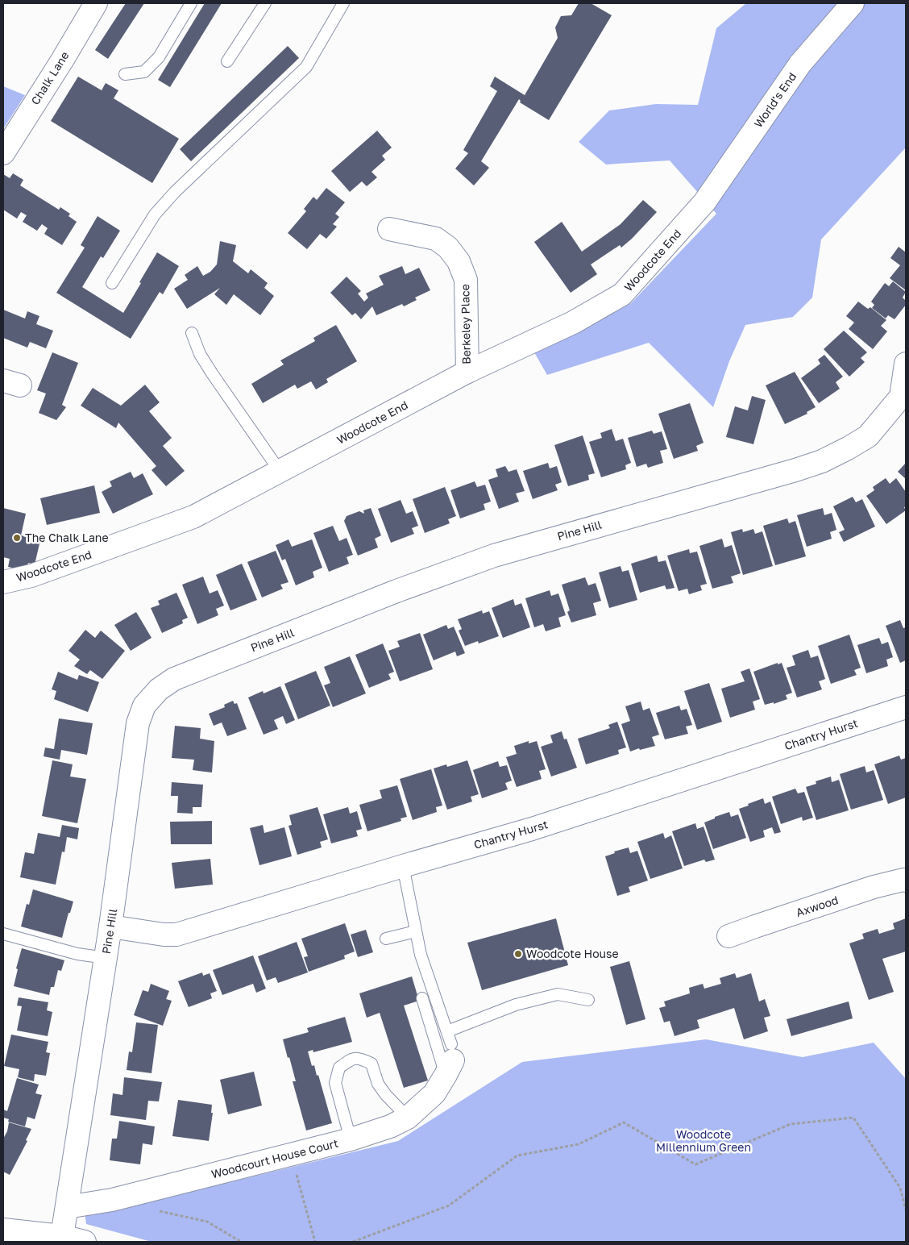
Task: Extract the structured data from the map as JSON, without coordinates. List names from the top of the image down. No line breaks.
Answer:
{"streets":{"street":["Chalk Lane","World's End","Woodcote End","Berkeley Place","Pine Hill","Chantry Hurst","Axwood","Woodcourt House Court"]},"crossings":[["World's End","Woodcote End"],["Woodcote End","Berkeley Place"],["Pine Hill","Chantry Hurst"],["Pine Hill","Woodcourt House Court"]],"parks":["Woodcote Millennium Green"],"places":["The Chalk Lane","Woodcote House"]}
